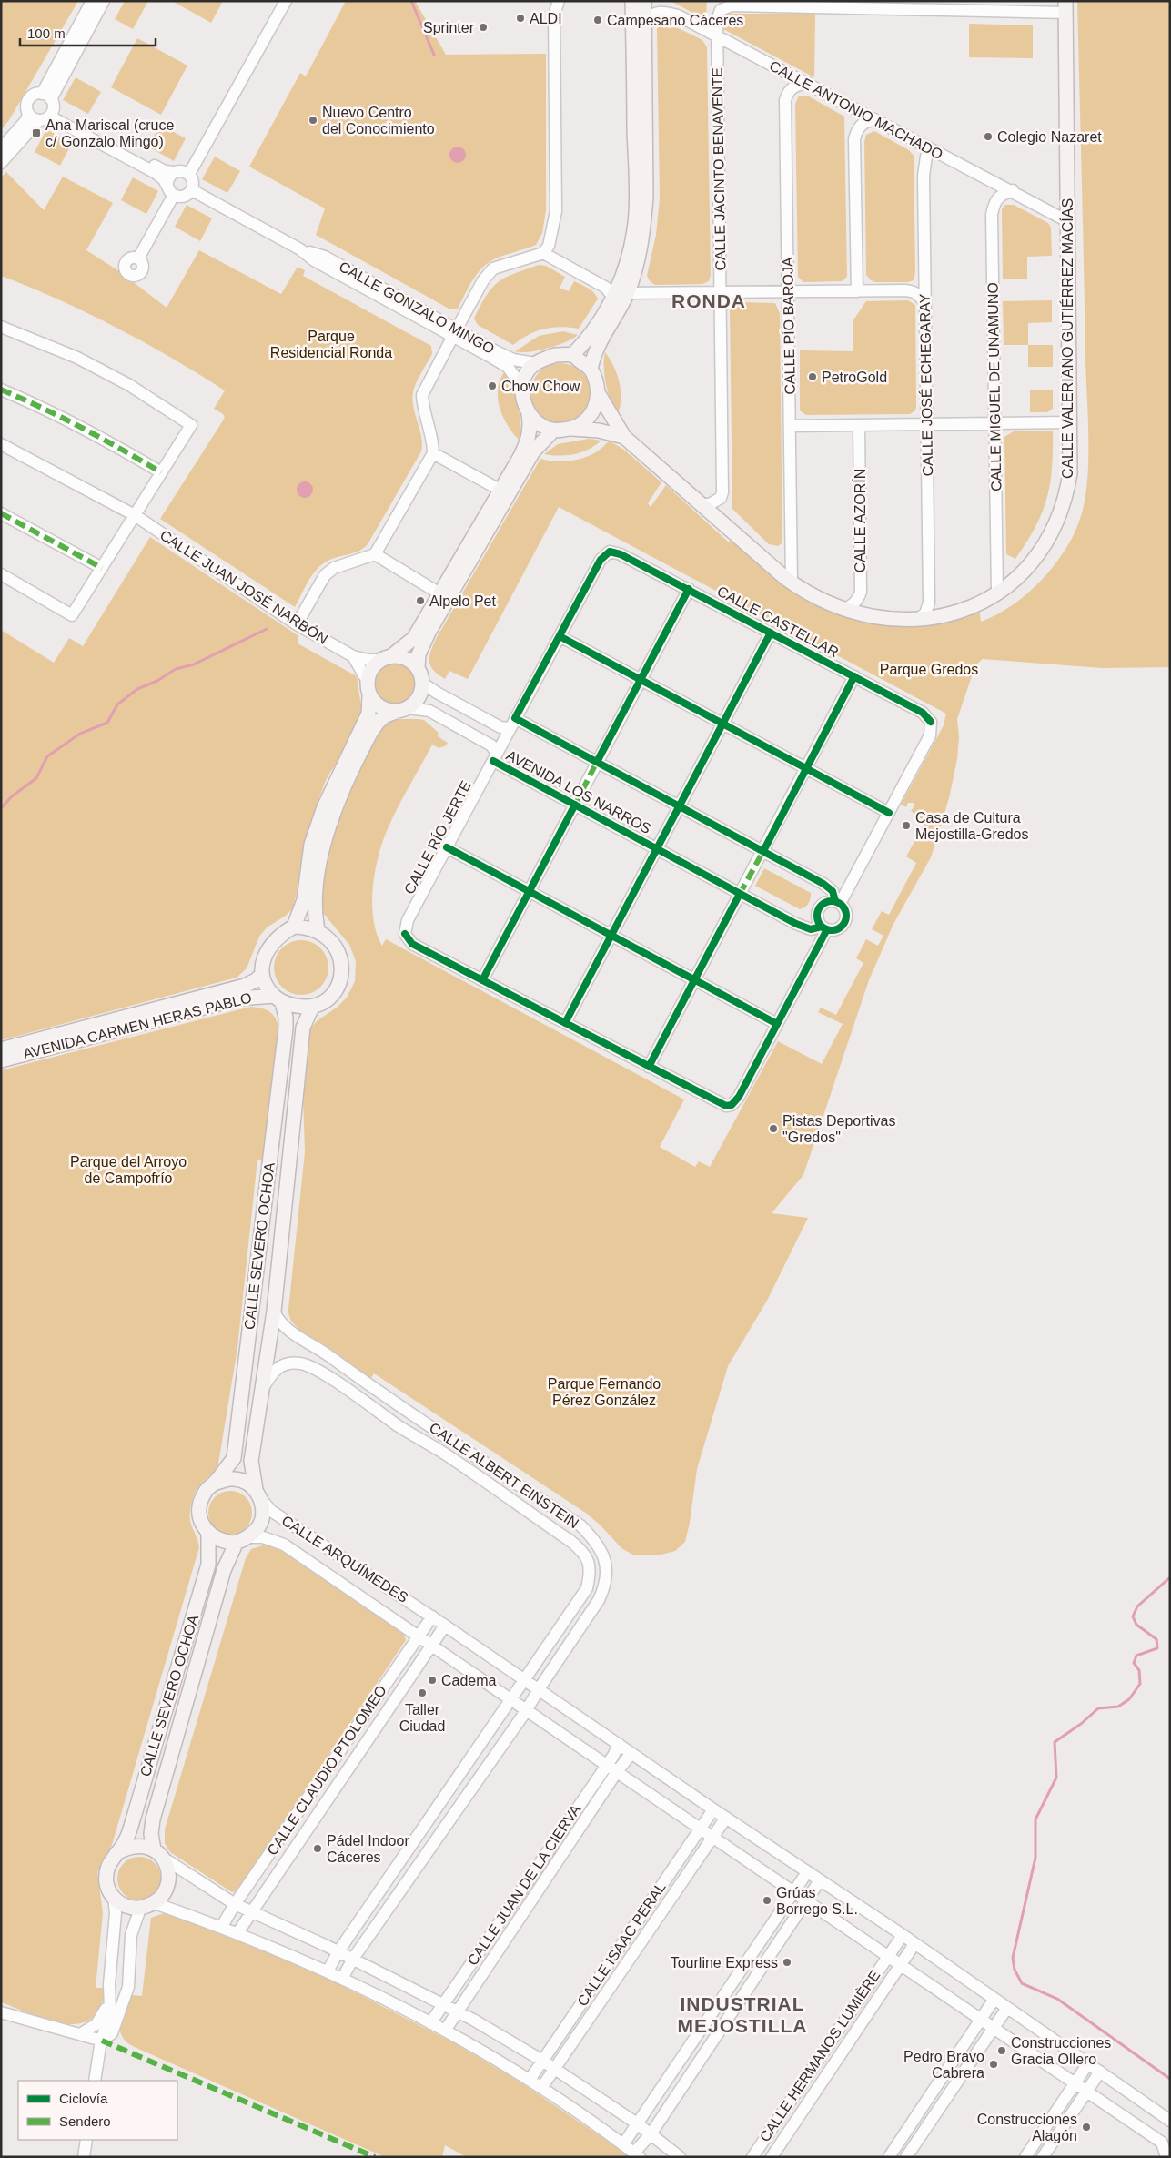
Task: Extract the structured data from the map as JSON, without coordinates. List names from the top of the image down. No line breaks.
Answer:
{"streets":{"main road":["CALLE VALERIANO GUTIÉRREZ MACÍAS","AVENIDA CARMEN HERAS PABLO","CALLE SEVERO OCHOA"],"street":["CALLE ANTONIO MACHADO","CALLE JACINTO BENAVENTE","CALLE GONZALO MINGO","CALLE PÍO BAROJA","CALLE JOSÉ ECHEGARAY","CALLE MIGUEL DE UNAMUNO","CALLE AZORÍN","CALLE JUAN JOSÉ NARBÓN","CALLE CASTELLAR","AVENIDA LOS NARROS","CALLE RÍO JERTE","CALLE ALBERT EINSTEIN","CALLE ARQUÍMEDES","CALLE CLAUDIO PTOLOMEO","CALLE JUAN DE LA CIERVA","CALLE ISAAC PERAL","CALLE HERMANOS LUMIÈRE"]},"crossings":[["CALLE ANTONIO MACHADO","CALLE JACINTO BENAVENTE"],["CALLE ANTONIO MACHADO","CALLE PÍO BAROJA"],["CALLE ANTONIO MACHADO","CALLE VALERIANO GUTIÉRREZ MACÍAS"],["CALLE ANTONIO MACHADO","CALLE JOSÉ ECHEGARAY"],["CALLE ANTONIO MACHADO","CALLE MIGUEL DE UNAMUNO"],["CALLE JACINTO BENAVENTE","CALLE VALERIANO GUTIÉRREZ MACÍAS"],["CALLE GONZALO MINGO","CALLE VALERIANO GUTIÉRREZ MACÍAS"],["CALLE PÍO BAROJA","CALLE VALERIANO GUTIÉRREZ MACÍAS"],["CALLE VALERIANO GUTIÉRREZ MACÍAS","CALLE JOSÉ ECHEGARAY"],["CALLE VALERIANO GUTIÉRREZ MACÍAS","CALLE MIGUEL DE UNAMUNO"],["CALLE VALERIANO GUTIÉRREZ MACÍAS","CALLE AZORÍN"],["CALLE CASTELLAR","CALLE RÍO JERTE"],["AVENIDA LOS NARROS","CALLE RÍO JERTE"],["AVENIDA CARMEN HERAS PABLO","CALLE SEVERO OCHOA"],["CALLE SEVERO OCHOA","CALLE ALBERT EINSTEIN"],["CALLE SEVERO OCHOA","CALLE ARQUÍMEDES"],["CALLE ALBERT EINSTEIN","CALLE ARQUÍMEDES"],["CALLE ARQUÍMEDES","CALLE CLAUDIO PTOLOMEO"],["CALLE ARQUÍMEDES","CALLE JUAN DE LA CIERVA"],["CALLE ARQUÍMEDES","CALLE ISAAC PERAL"],["CALLE ARQUÍMEDES","CALLE HERMANOS LUMIÈRE"]],"districts":["RONDA","INDUSTRIAL MEJOSTILLA"],"parks":["Parque Residencial Ronda","Parque Gredos","Parque del Arroyo de Campofrío","Parque Fernando Pérez González"],"places":{"other":["ALDI","Campesano Cáceres","Sprinter","Nuevo Centro del Conocimiento","Colegio Nazaret","PetroGold","Chow Chow","Alpelo Pet","Casa de Cultura Mejostilla-Gredos","Pistas Deportivas \"Gredos\"","Cadema","Taller Ciudad","Pádel Indoor Cáceres","Grúas Borrego S.L.","Tourline Express","Construcciones Gracia Ollero","Pedro Bravo Cabrera","Construcciones Alagón"],"transit":["Ana Mariscal (cruce c/ Gonzalo Mingo)"]},"legend":["Ciclovía","Sendero"],"scale_bar":"100 m"}
